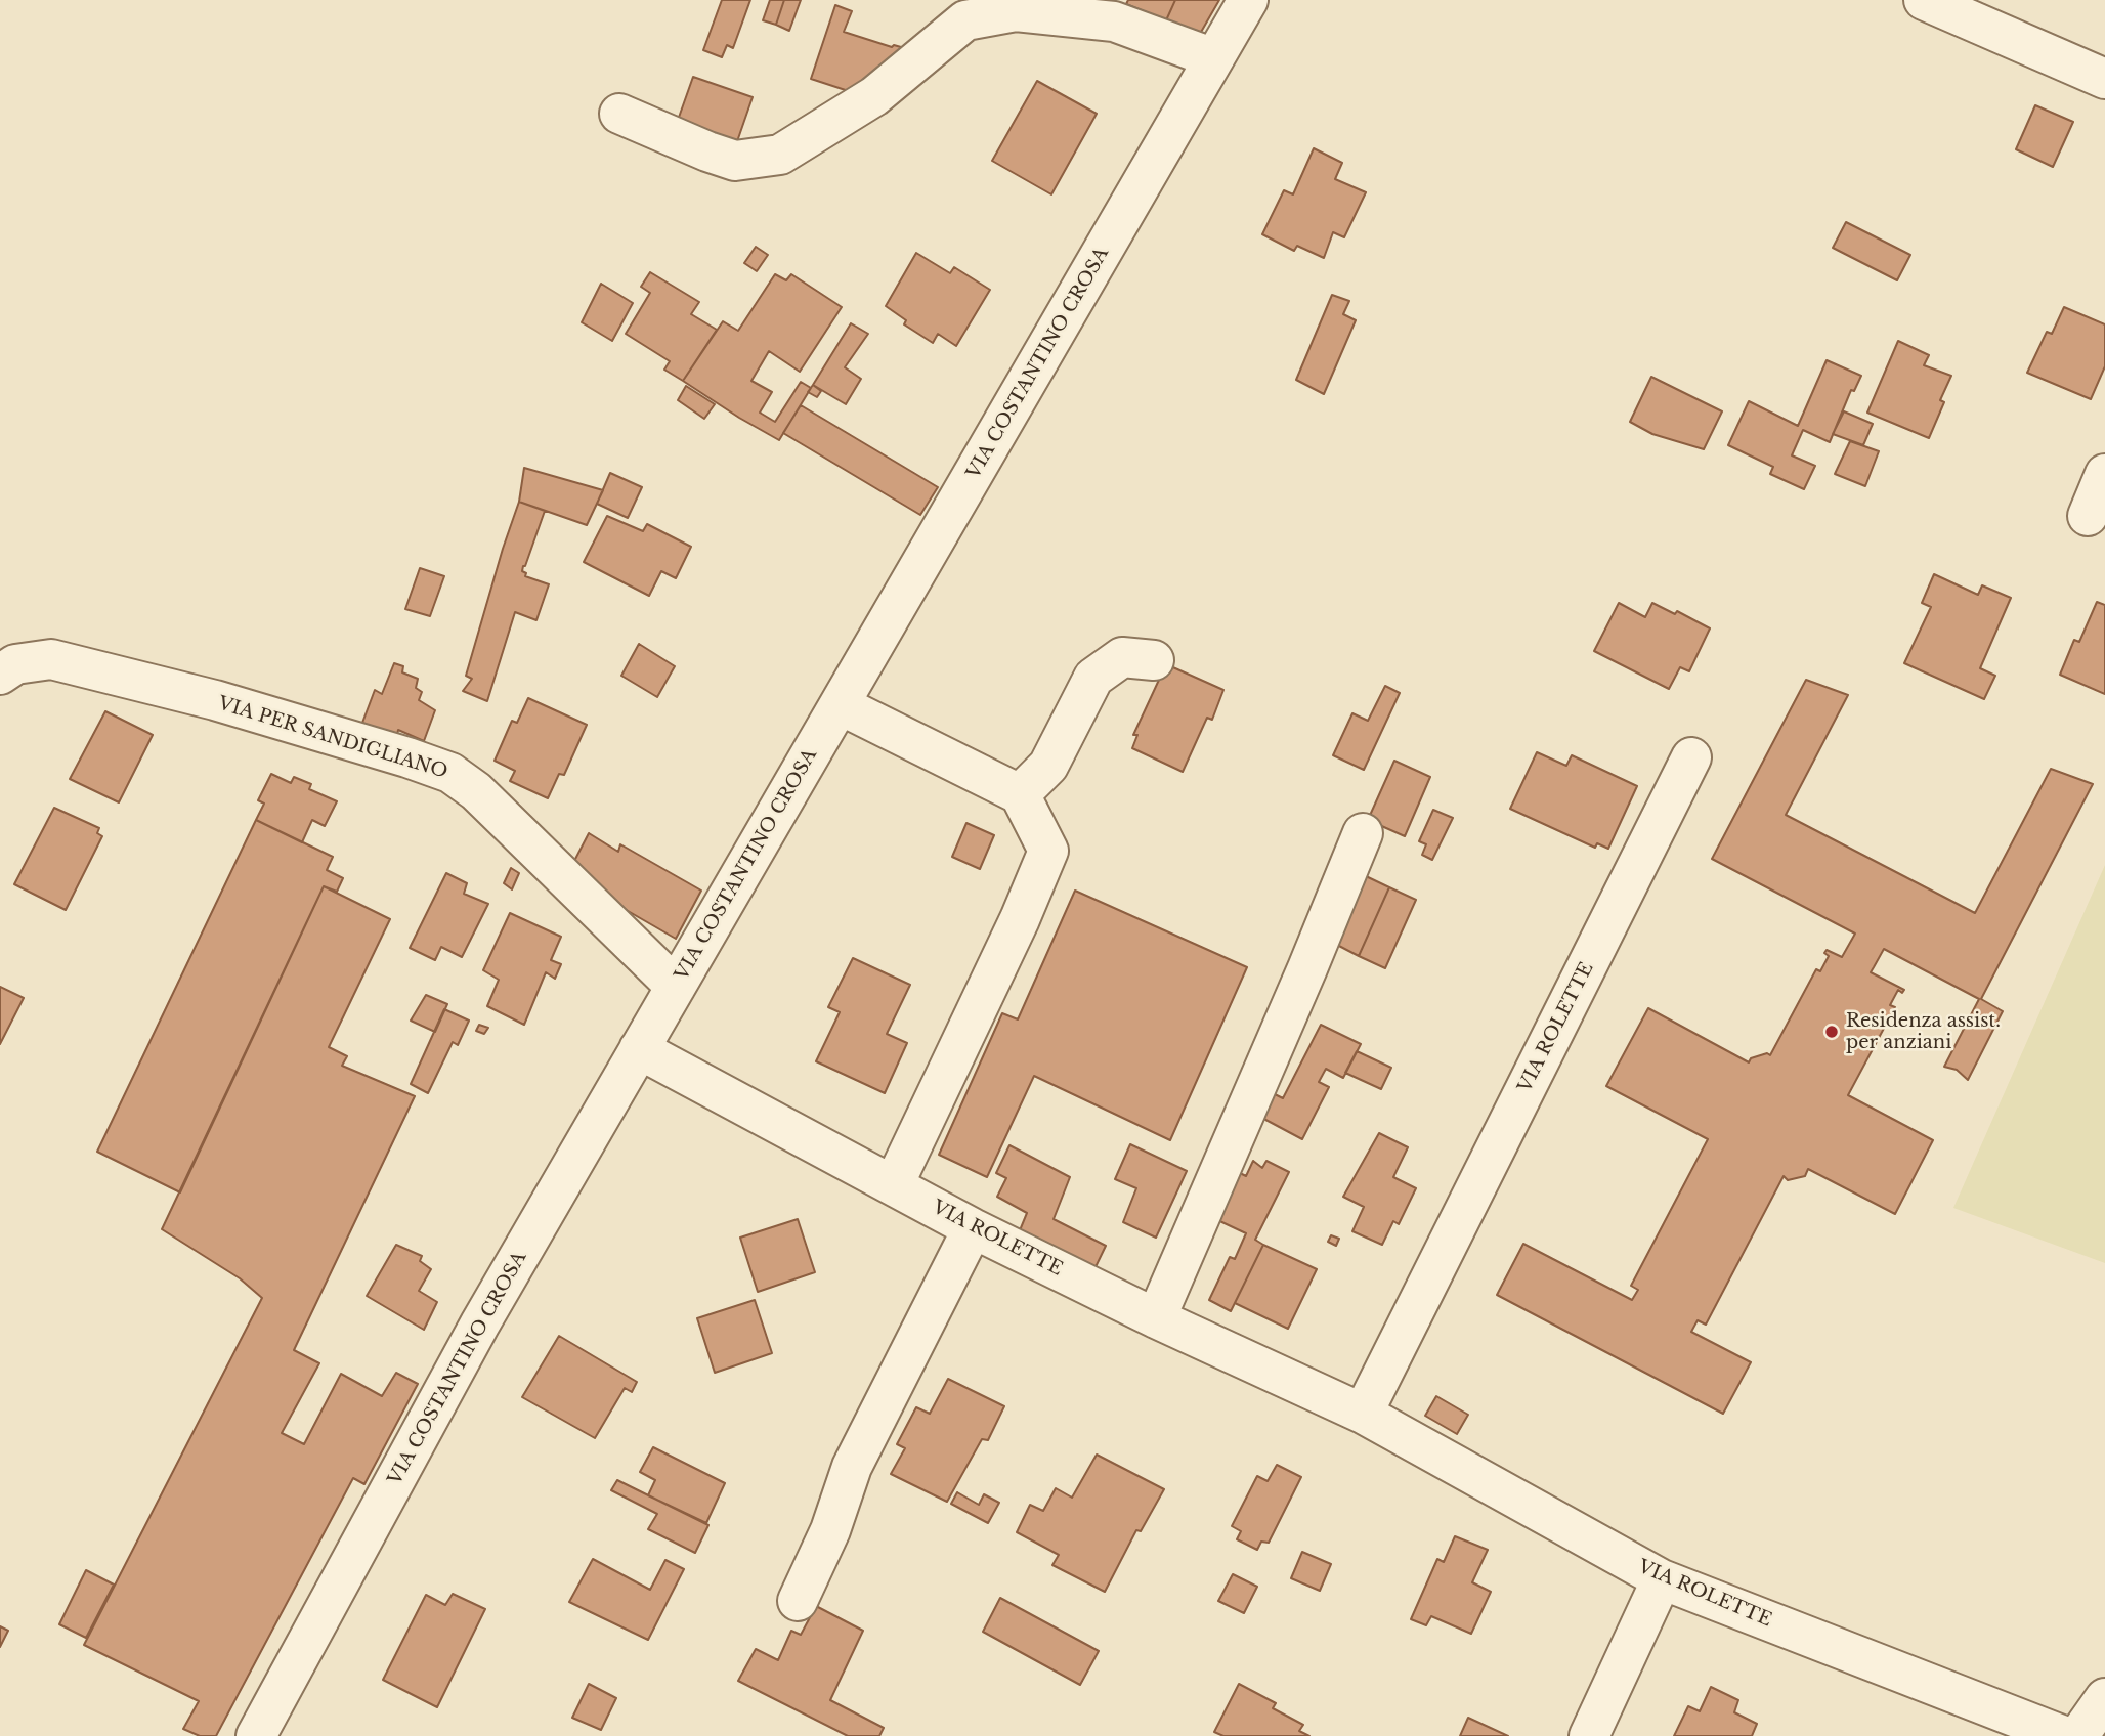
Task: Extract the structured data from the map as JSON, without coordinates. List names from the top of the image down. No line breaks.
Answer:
{"streets":{"street":["VIA COSTANTINO CROSA","VIA PER SANDIGLIANO","VIA ROLETTE"]},"crossings":[["VIA COSTANTINO CROSA","VIA PER SANDIGLIANO"],["VIA COSTANTINO CROSA","VIA ROLETTE"]],"places":["Residenza assist. per anziani"]}
